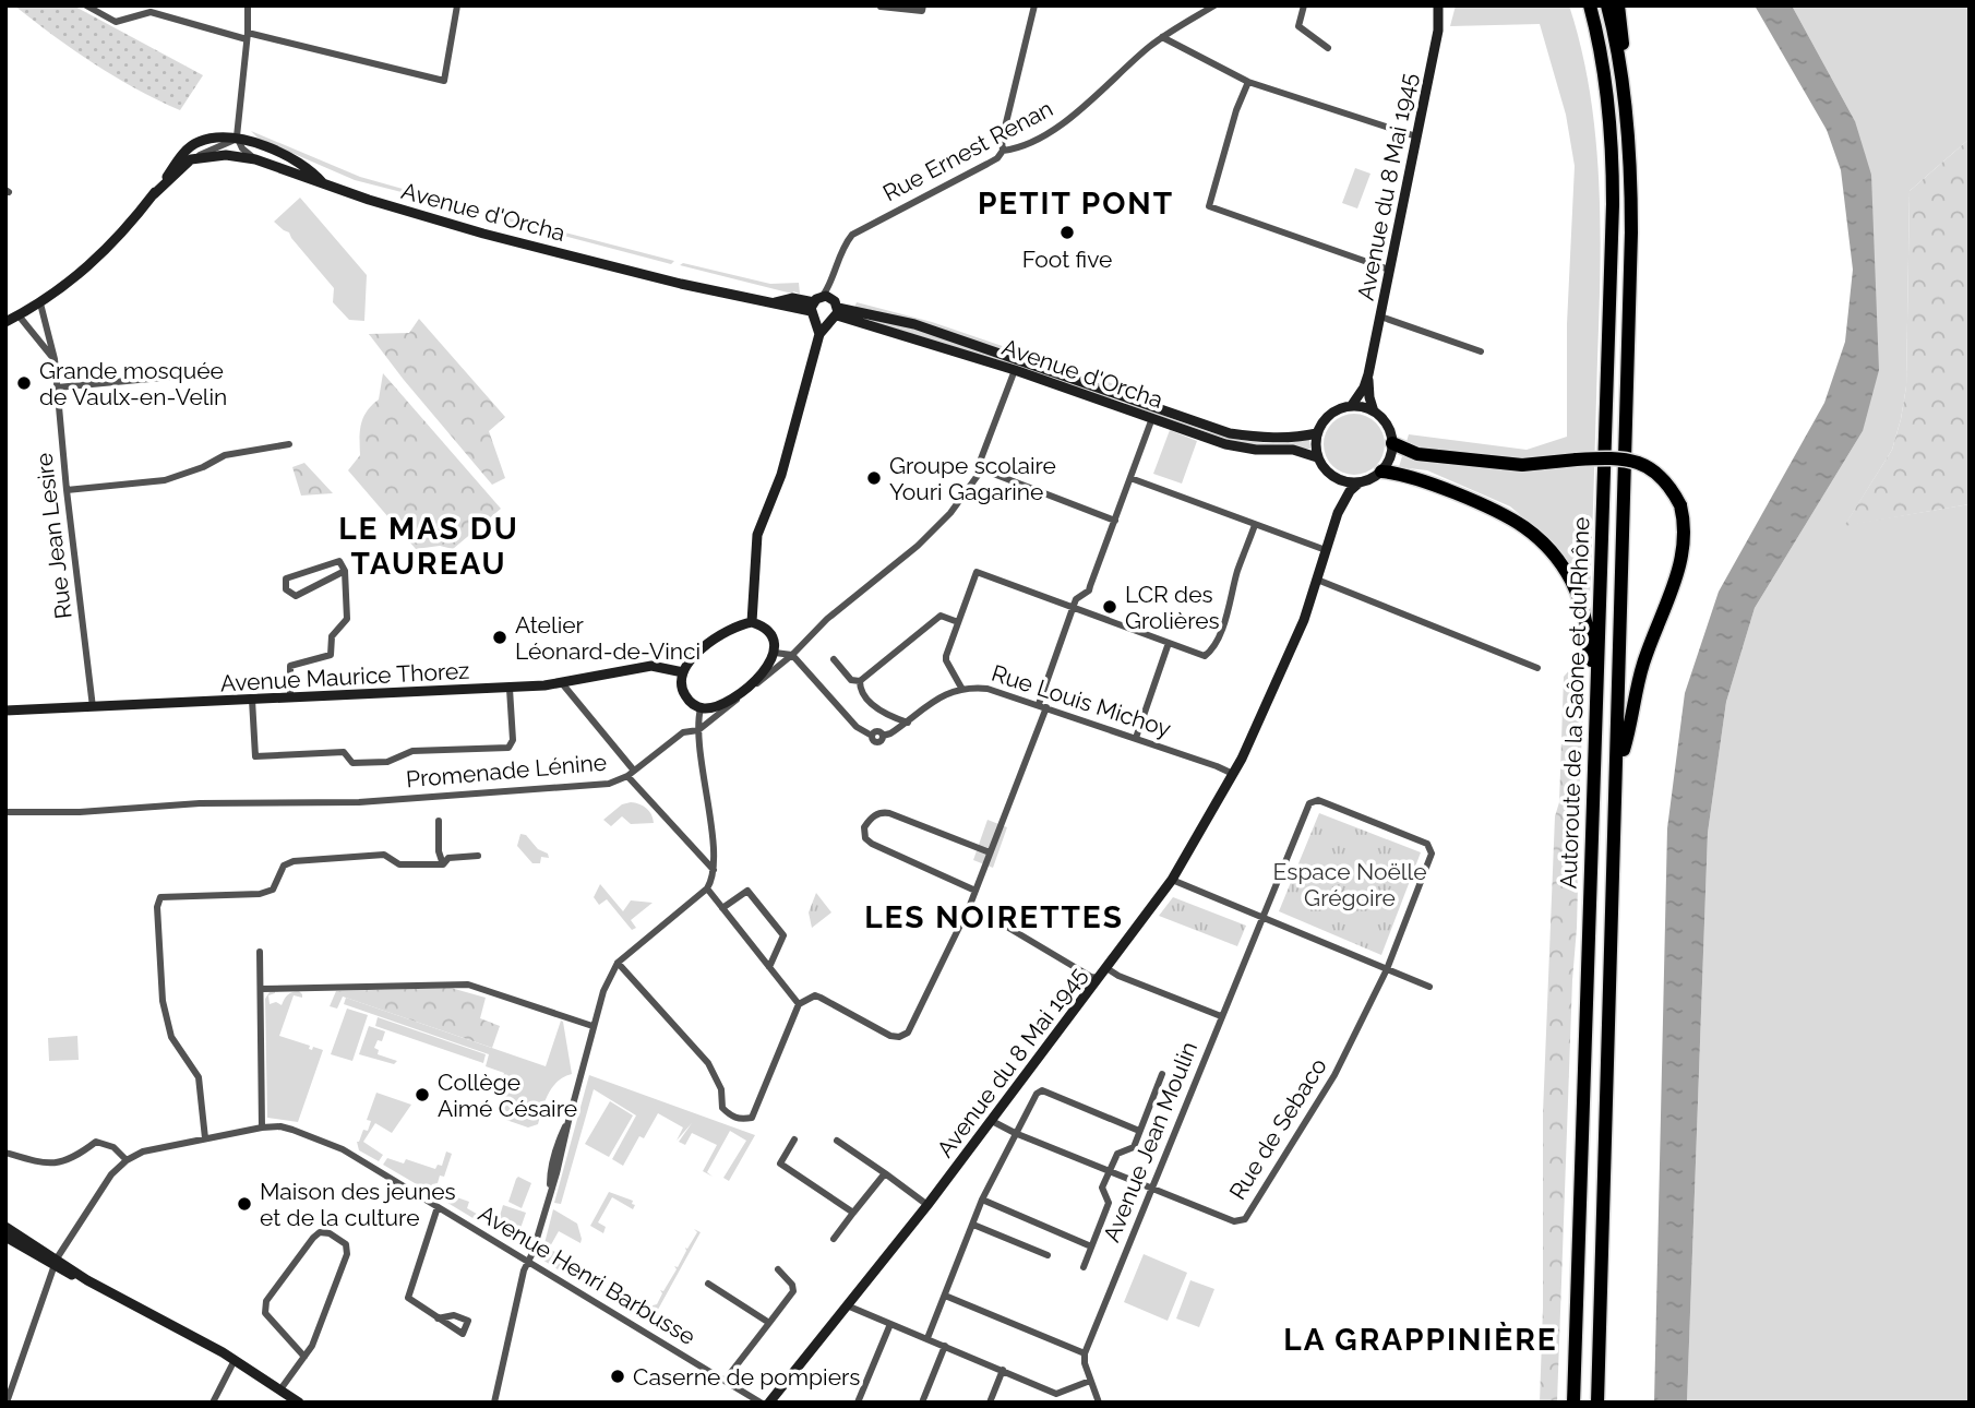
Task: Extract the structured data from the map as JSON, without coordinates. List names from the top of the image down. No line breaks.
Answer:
{"streets":{"highway":["Autoroute de la Saône et du Rhône"],"street":["Rue Ernest Renan","Avenue du 8 Mai 1945","Avenue d'Orcha","Rue Jean Lesire","Avenue Maurice Thorez","Rue Louis Michoy","Promenade Lénine","Rue de Sebaco","Avenue Jean Moulin","Avenue Henri Barbusse"]},"crossings":[["Rue Ernest Renan","Avenue d'Orcha"],["Avenue du 8 Mai 1945","Avenue d'Orcha"],["Avenue du 8 Mai 1945","Rue Louis Michoy"],["Avenue du 8 Mai 1945","Rue de Sebaco"],["Rue Jean Lesire","Avenue Maurice Thorez"],["Rue Louis Michoy","Promenade Lénine"],["Rue de Sebaco","Avenue Jean Moulin"]],"districts":["PETIT PONT","LE MAS DU TAUREAU","LES NOIRETTES","LA GRAPPINIÈRE"],"parks":["Espace Noëlle Grégoire"],"places":["Foot five","Grande mosquée de Vaulx-en-Velin","Groupe scolaire Youri Gagarine","LCR des Grolières","Atelier Léonard-de-Vinci","Collège Aimé Césaire","Maison des jeunes et de la culture","Caserne de pompiers"]}
